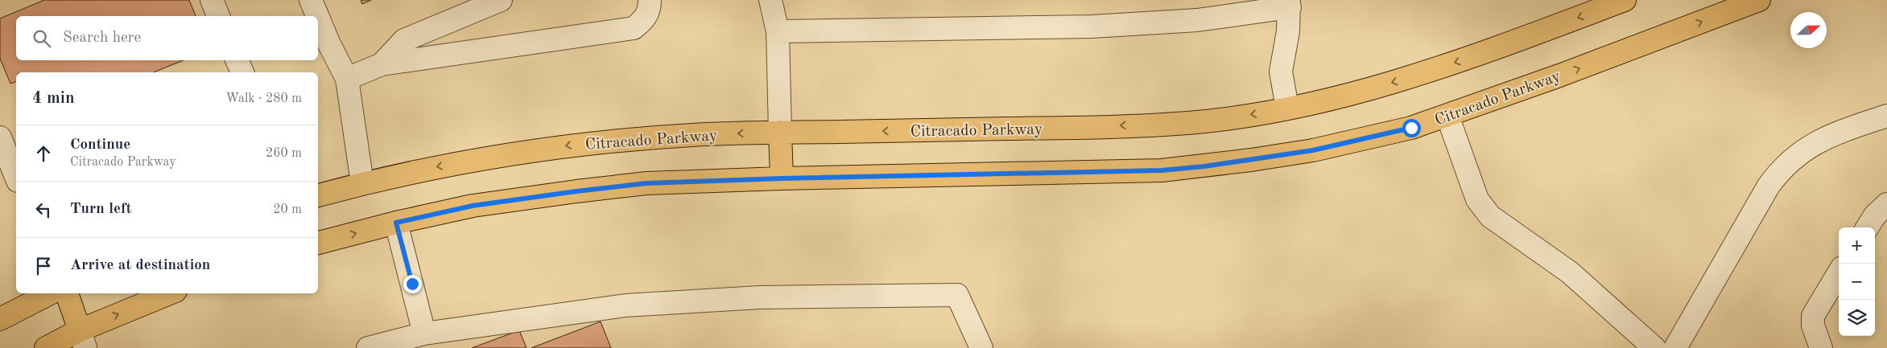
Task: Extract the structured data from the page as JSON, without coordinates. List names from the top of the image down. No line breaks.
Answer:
{"streets":{"main road":["Citracado Parkway"]},"north":"right","page":{"search":"Search here","heading":["4 min","Walk · 280 m"],"list":[["Continue","Citracado Parkway","260 m"],["Turn left","20 m"],"Arrive at destination"],"map_buttons":["+","−"]}}
